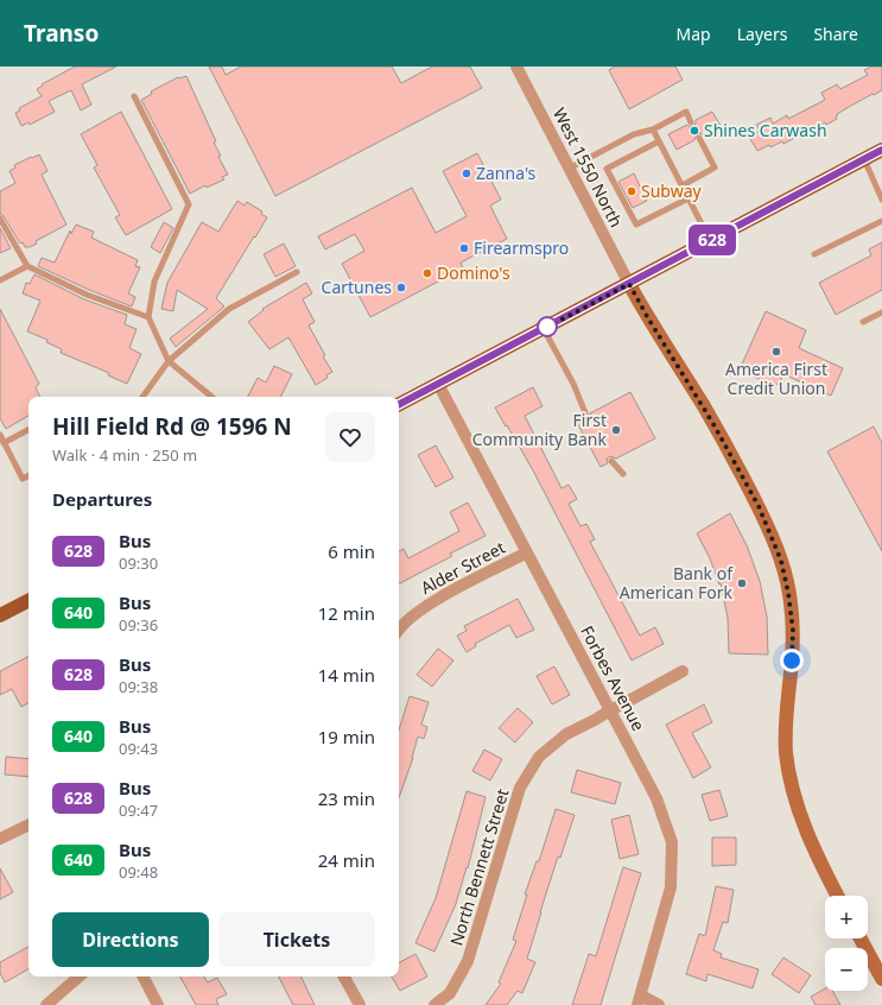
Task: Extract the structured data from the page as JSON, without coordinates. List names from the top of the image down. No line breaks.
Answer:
{"streets":{"street":["West 1550 North","Alder Street","Forbes Avenue","North Bennett Street"]},"crossings":[["Alder Street","Forbes Avenue"],["Forbes Avenue","North Bennett Street"]],"places":["Shines Carwash","Zanna's","Subway","Firearmspro","Domino's","Cartunes","America First Credit Union","First Community Bank","Bank of American Fork"],"lines":["bus line 628"],"page":{"header":"Transo","nav":["Map","Layers","Share"],"on_map":"628","heading":[["Hill Field Rd @ 1596 N","Walk · 4 min · 250 m"],"Departures"],"list":[{"mark":"628","name":"Bus","note":"09:30","value":"6 min"},{"mark":"640","name":"Bus","note":"09:36","value":"12 min"},{"mark":"628","name":"Bus","note":"09:38","value":"14 min"},{"mark":"640","name":"Bus","note":"09:43","value":"19 min"},{"mark":"628","name":"Bus","note":"09:47","value":"23 min"},{"mark":"640","name":"Bus","note":"09:48","value":"24 min"}],"map_buttons":["+","−"],"buttons":["Directions","Tickets"]}}
